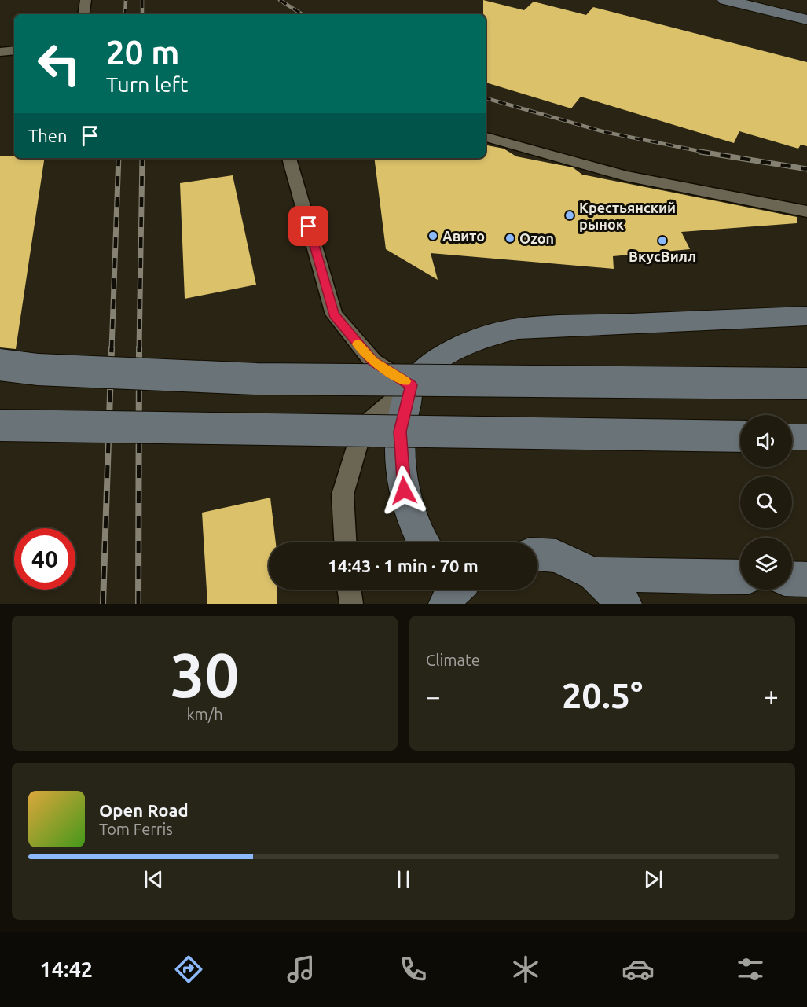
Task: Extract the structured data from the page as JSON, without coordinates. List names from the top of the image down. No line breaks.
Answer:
{"places":["Крестьянский рынок","Авито","Ozon","ВкусВилл"],"page":{"turn":["20 m","Turn left"],"then":"Then","limit":"40","trip":"14:43 · 1 min · 70 m","tile":[["30","km/h"],"Climate"],"heat":["−","20.5°","+"],"song":["Open Road","Tom Ferris"],"tabs":"14:42"}}
